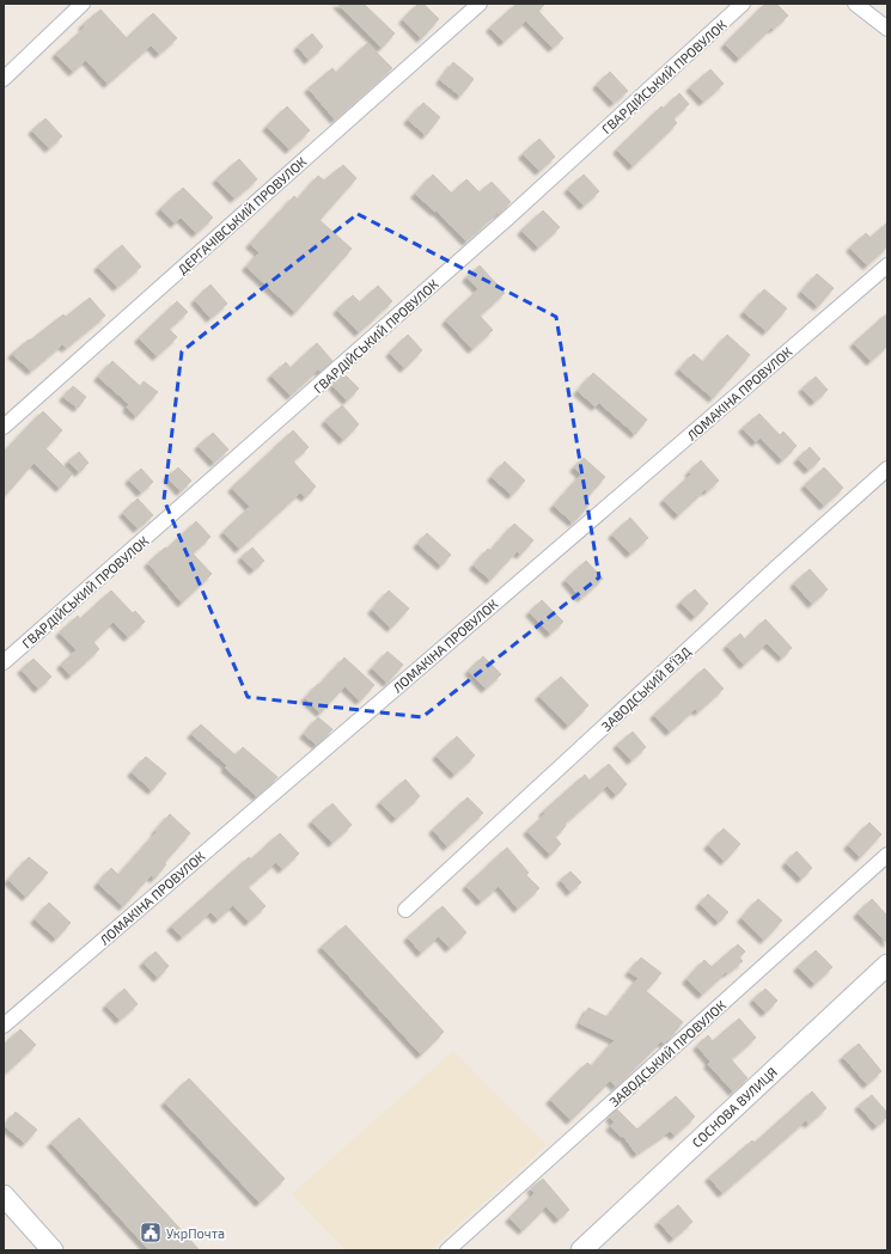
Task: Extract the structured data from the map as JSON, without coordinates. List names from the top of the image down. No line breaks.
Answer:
{"streets":{"street":["ГВАРДІЙСЬКИЙ ПРОВУЛОК","ДЕРГАЧІВСЬКИЙ ПРОВУЛОК","ЛОМАКІНА ПРОВУЛОК","ЗАВОДСЬКИЙ В’ЇЗД","ЗАВОДСЬКИЙ ПРОВУЛОК","СОСНОВА ВУЛИЦЯ"]},"places":{"public building":["УкрПочта"]}}
